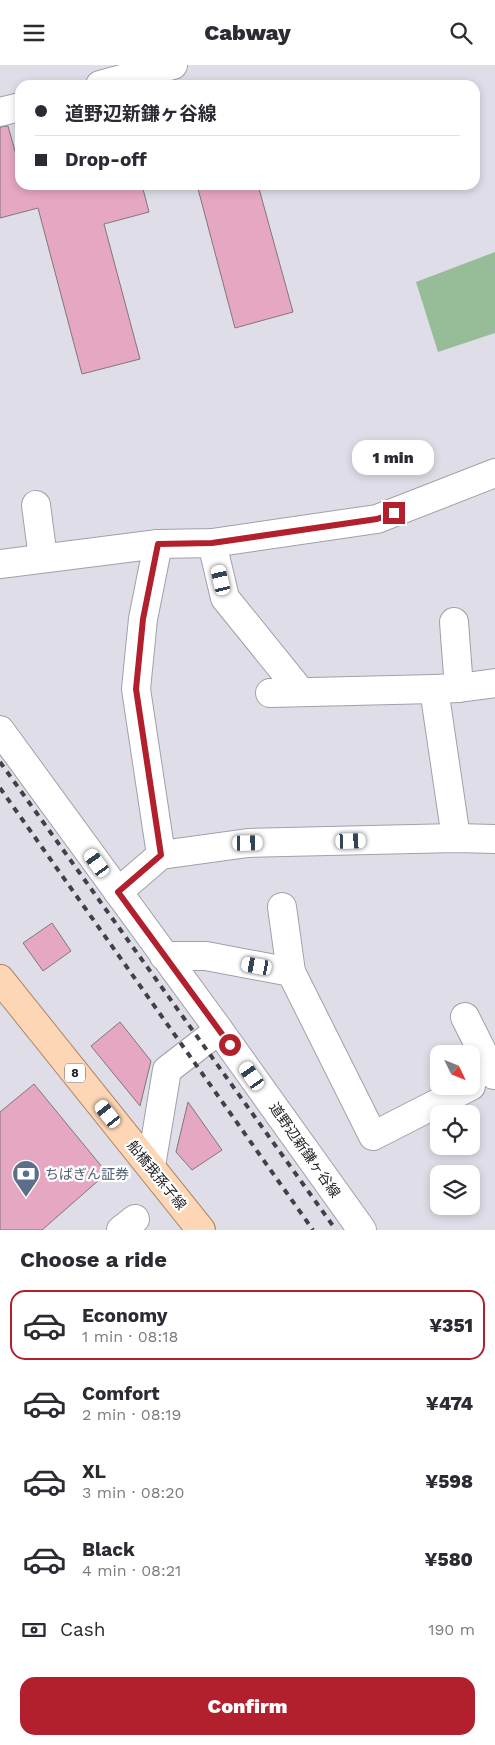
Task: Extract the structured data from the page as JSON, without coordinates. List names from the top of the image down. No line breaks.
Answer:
{"streets":{"main road":["8","船橋我孫子線"],"street":["道野辺新鎌ヶ谷線"]},"places":{"bank":["ちばぎん証券"]},"north":"bottom right","page":{"header":"Cabway","banner":["道野辺新鎌ヶ谷線","Drop-off"],"bubble":"1 min","heading":"Choose a ride","list":[{"name":"Economy","note":"1 min · 08:18","value":"¥351"},{"name":"Comfort","note":"2 min · 08:19","value":"¥474"},{"name":"XL","note":"3 min · 08:20","value":"¥598"},{"name":"Black","note":"4 min · 08:21","value":"¥580"}],"pay":["Cash","190 m"],"buttons":"Confirm"}}
